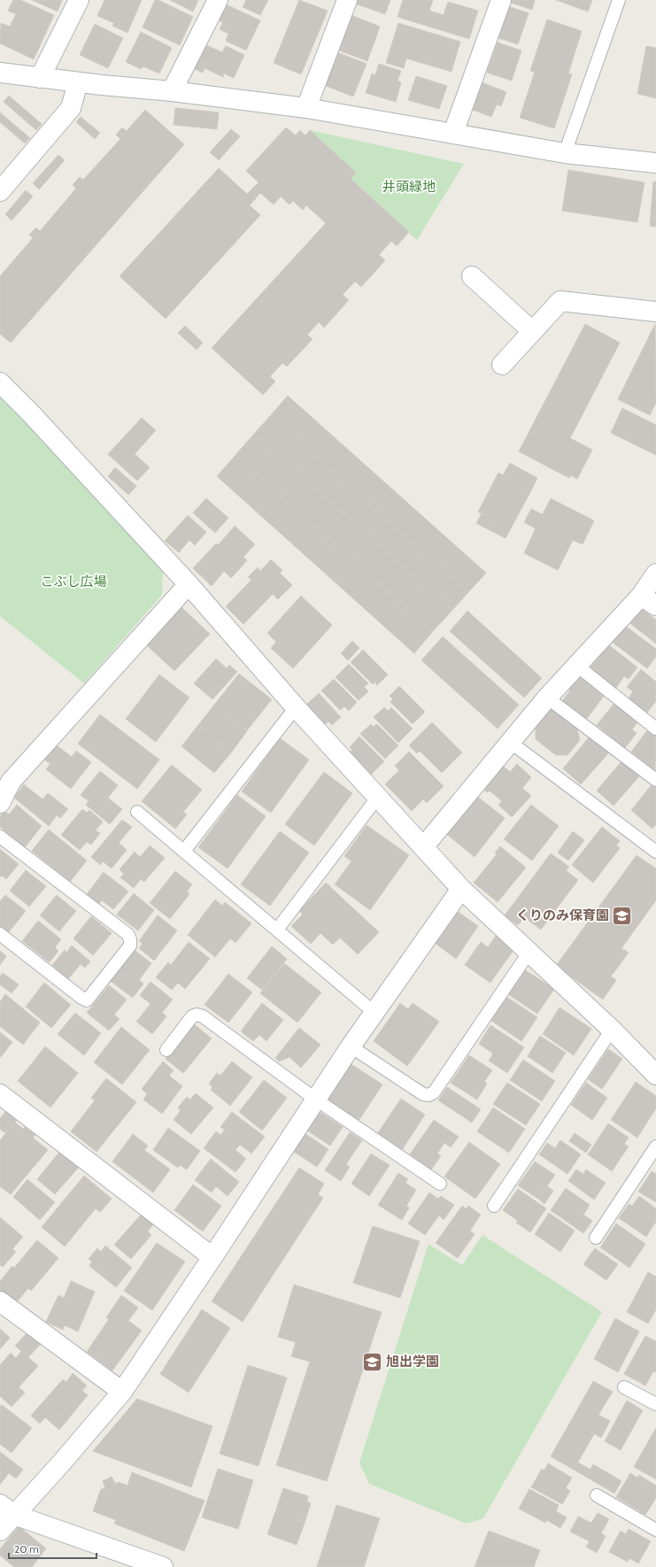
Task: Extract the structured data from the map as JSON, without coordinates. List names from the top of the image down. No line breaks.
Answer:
{"parks":["井頭緑地","こぶし広場"],"places":{"school or university":["くりのみ保育園","旭出学園"]},"scale_bar":"20 m"}
